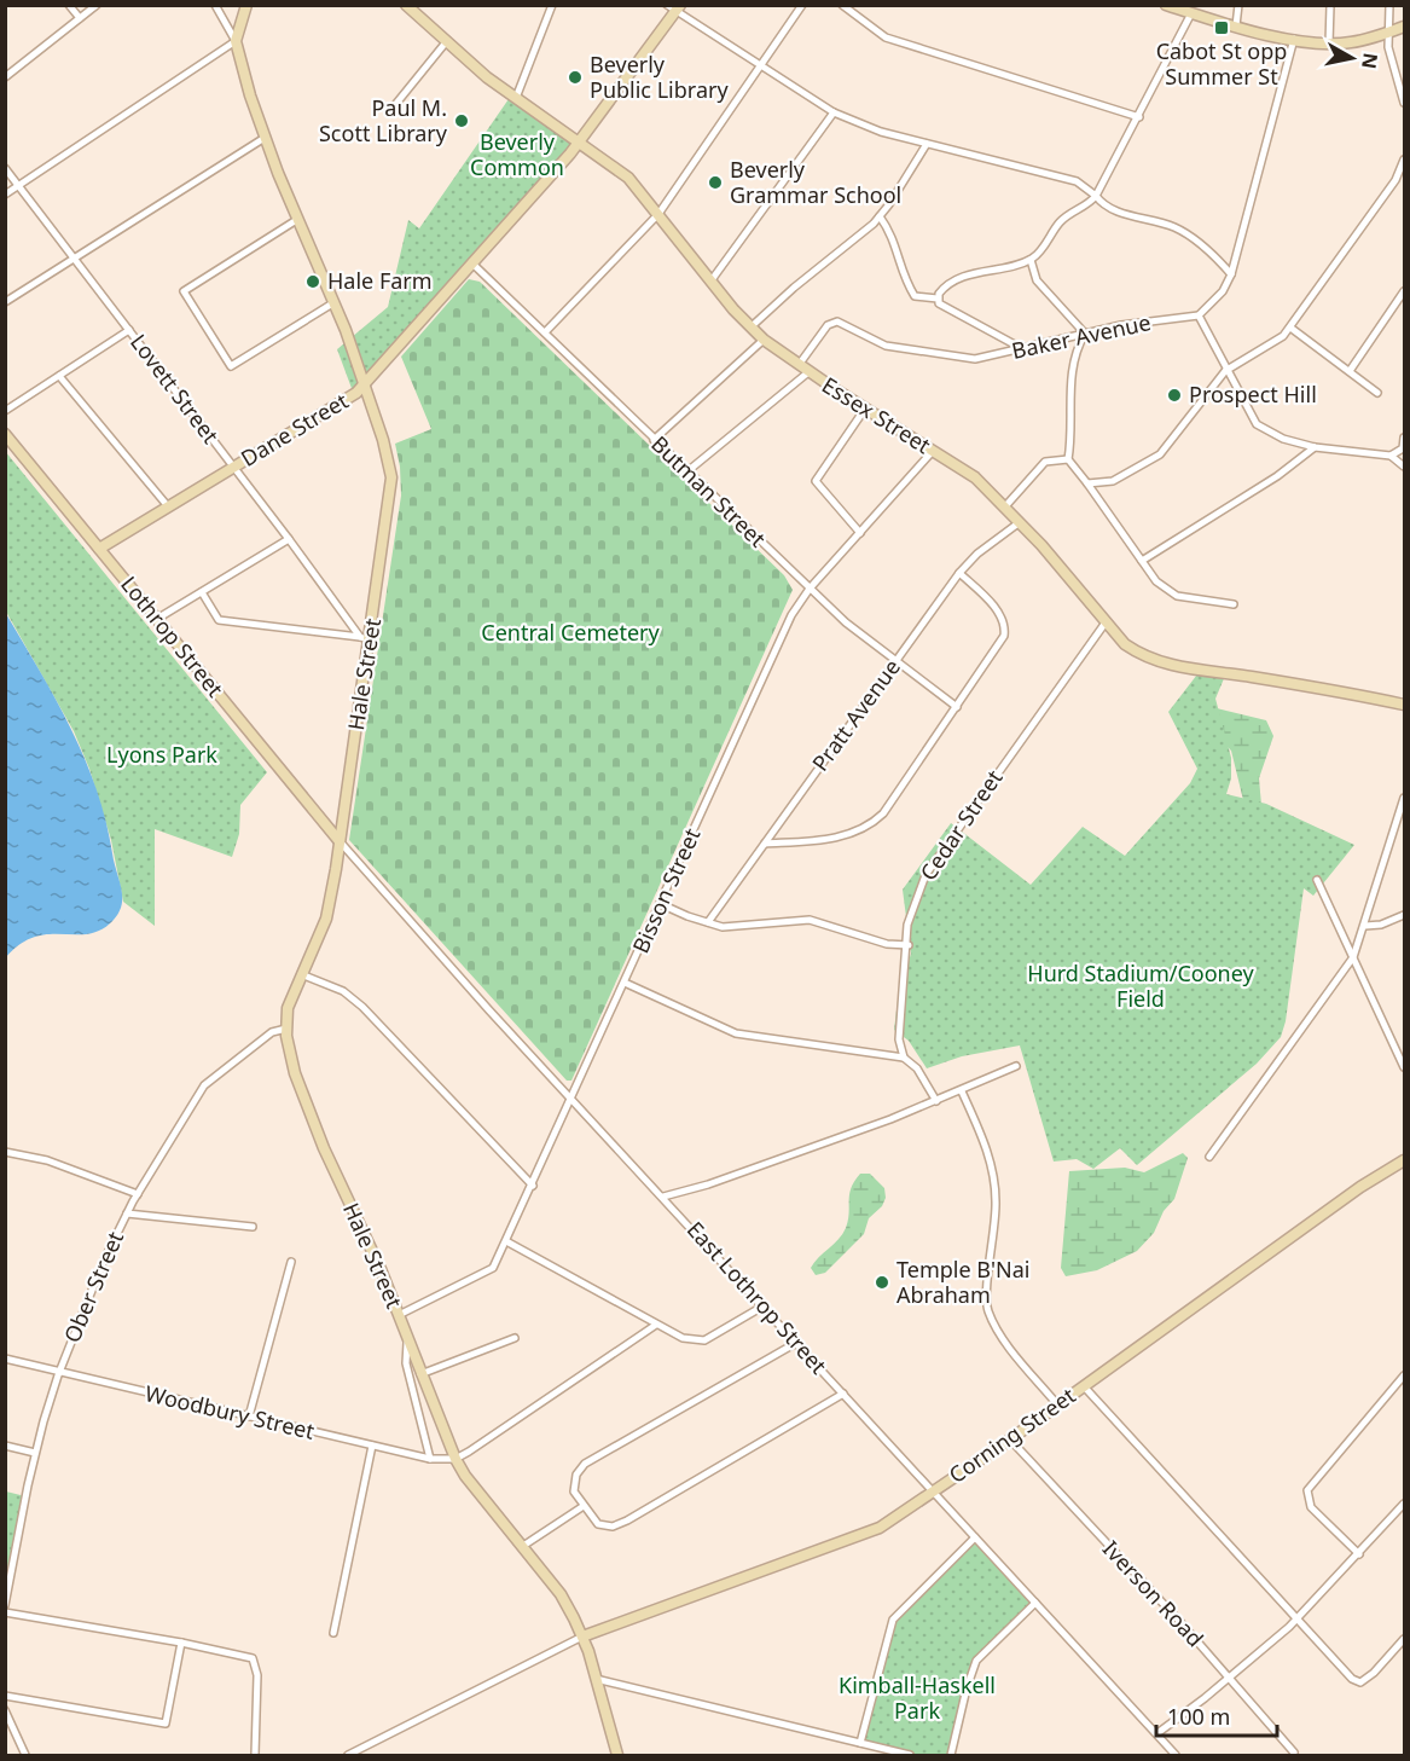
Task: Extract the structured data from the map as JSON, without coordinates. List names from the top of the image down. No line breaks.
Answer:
{"streets":{"main road":["Essex Street","Dane Street","Lothrop Street","Hale Street","Corning Street"],"street":["Baker Avenue","Lovett Street","Butman Street","Pratt Avenue","Cedar Street","Bisson Street","Ober Street","East Lothrop Street","Woodbury Street","Iverson Road"]},"crossings":[["Baker Avenue","Essex Street"],["Lovett Street","Dane Street"],["Lovett Street","Hale Street"],["Essex Street","Dane Street"],["Essex Street","Pratt Avenue"],["Essex Street","Cedar Street"],["Essex Street","Bisson Street"],["Dane Street","Butman Street"],["Dane Street","Lothrop Street"],["Dane Street","Hale Street"],["Butman Street","Pratt Avenue"],["Butman Street","Bisson Street"],["Lothrop Street","Hale Street"],["Lothrop Street","East Lothrop Street"],["Hale Street","Bisson Street"],["Hale Street","Ober Street"],["Hale Street","East Lothrop Street"],["Hale Street","Woodbury Street"],["Hale Street","Corning Street"],["Bisson Street","East Lothrop Street"],["Ober Street","Woodbury Street"],["East Lothrop Street","Corning Street"],["Corning Street","Iverson Road"]],"parks":["Beverly Common","Central Cemetery","Lyons Park","Hurd Stadium/Cooney Field","Kimball-Haskell Park"],"places":{"transit":["Cabot St opp Summer St"],"other":["Beverly Public Library","Paul M. Scott Library","Beverly Grammar School","Hale Farm","Prospect Hill","Temple B'Nai Abraham"]},"scale_bar":"100 m","north":"right"}
